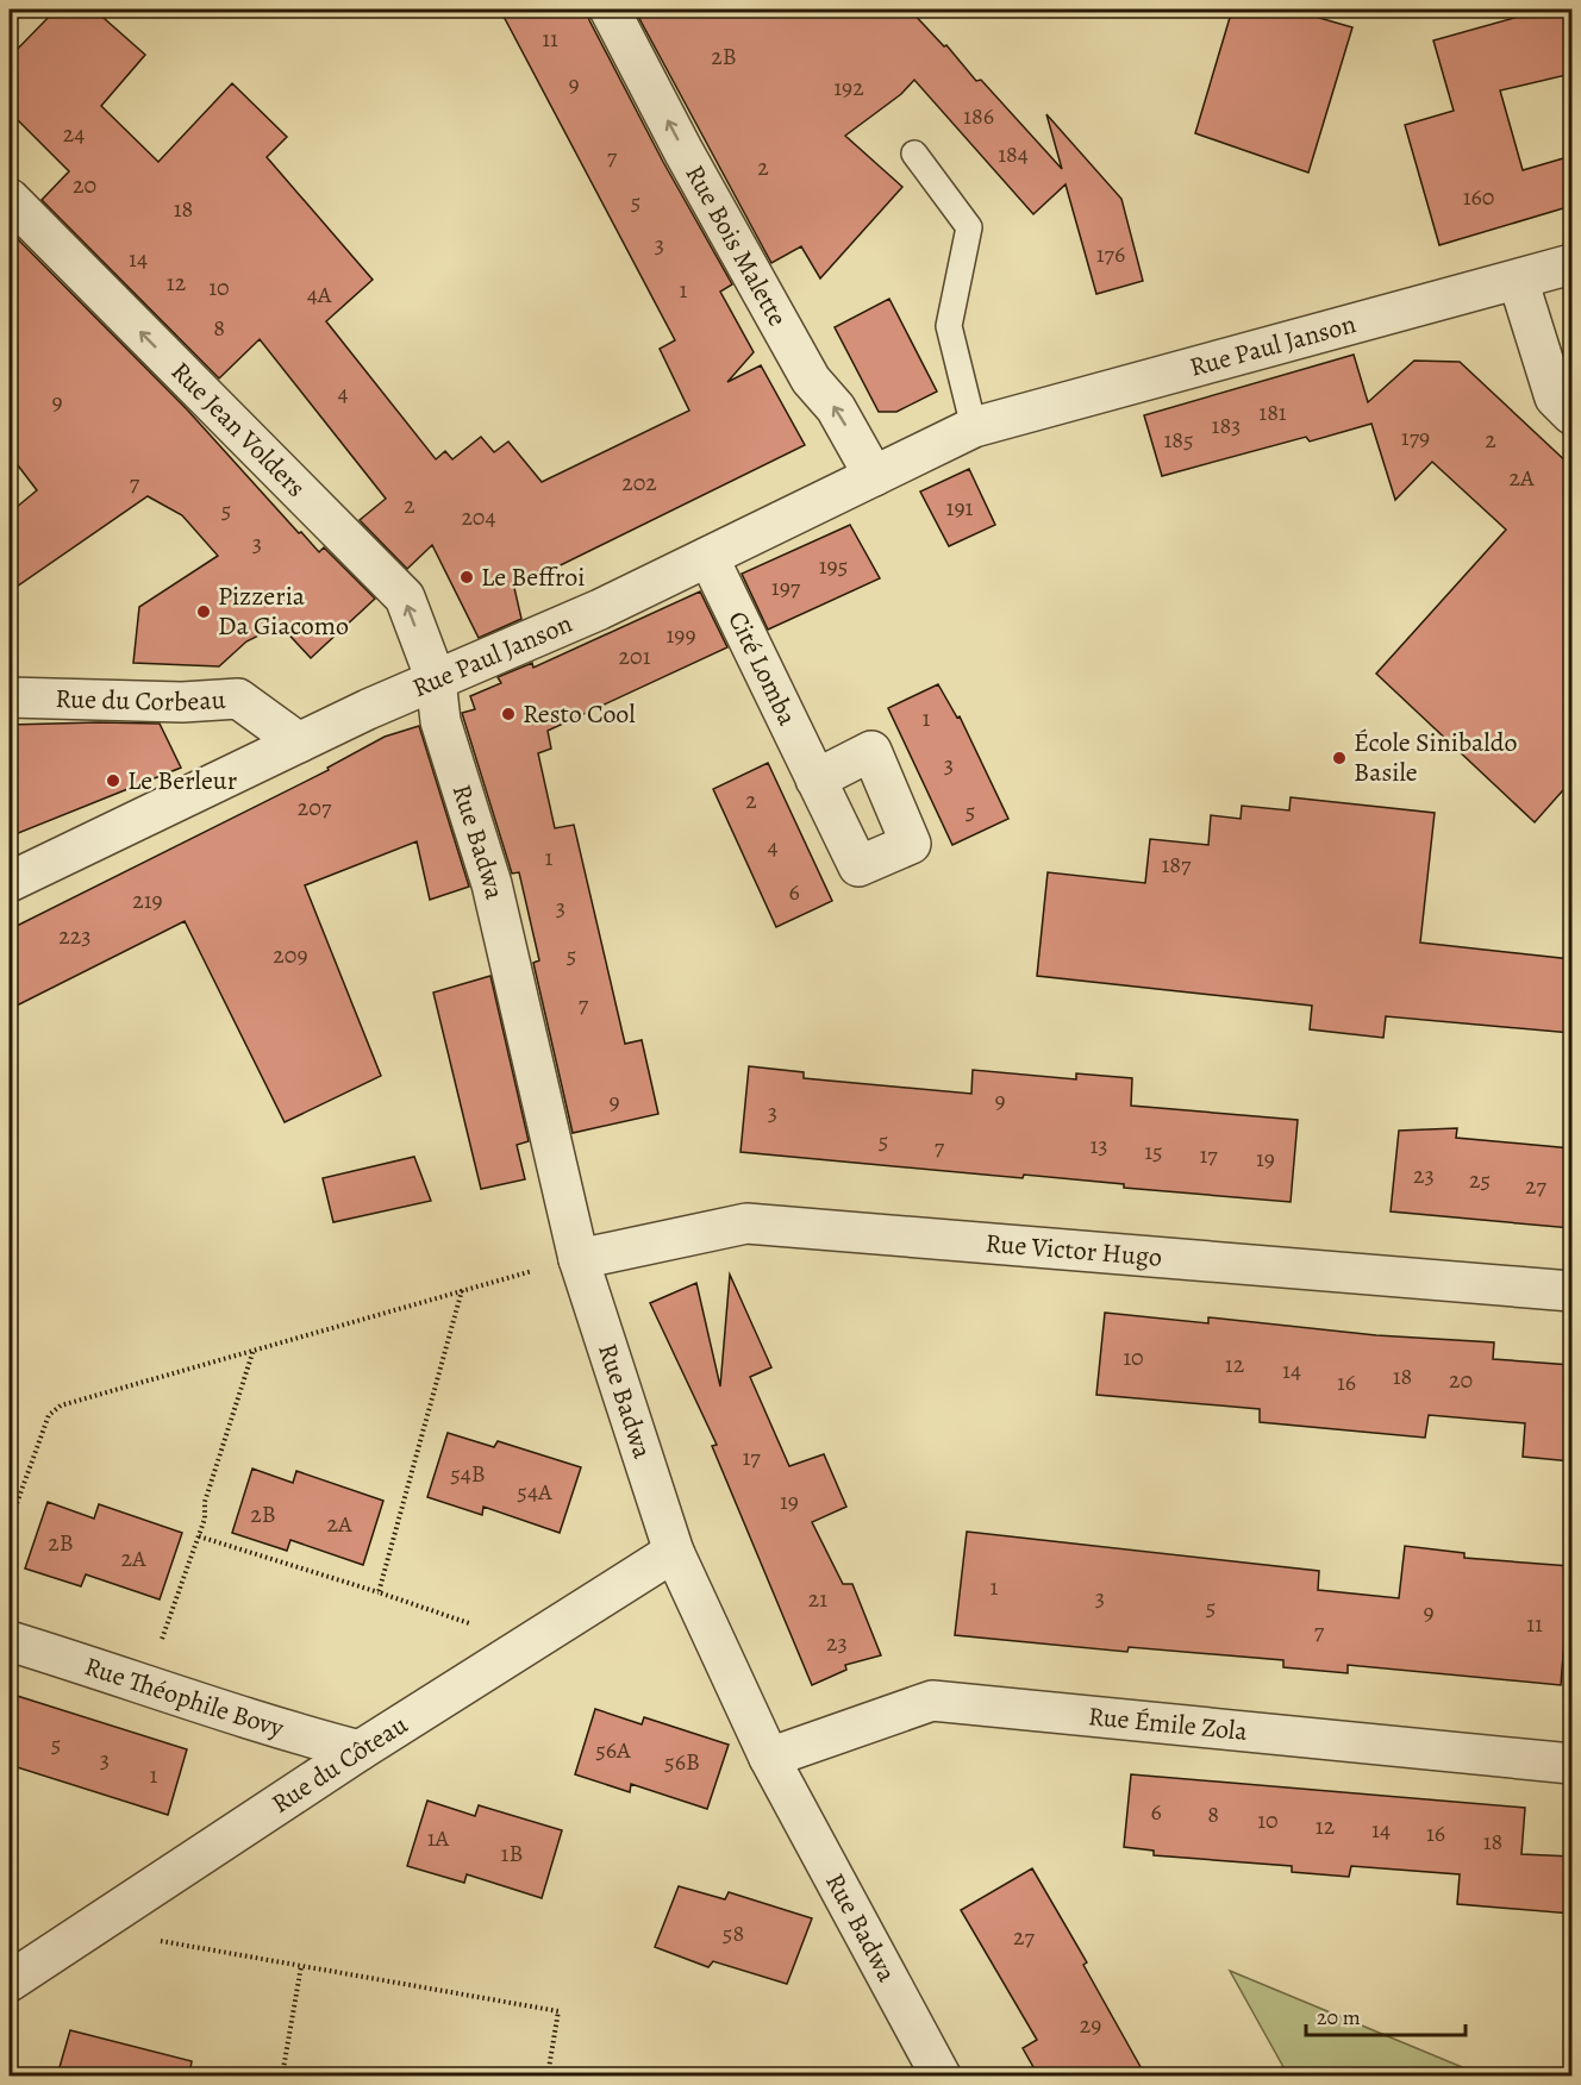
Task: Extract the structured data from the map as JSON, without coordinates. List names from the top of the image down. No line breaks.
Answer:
{"streets":{"street":["Rue Bois Malette","Rue Paul Janson","Rue Jean Volders","Cité Lomba","Rue du Corbeau","Rue Badwa","Rue Victor Hugo","Rue Théophile Bovy","Rue Émile Zola","Rue du Côteau"]},"crossings":[["Rue Bois Malette","Rue Paul Janson"],["Rue Paul Janson","Rue Jean Volders"],["Rue Paul Janson","Cité Lomba"],["Rue Paul Janson","Rue du Corbeau"],["Rue Paul Janson","Rue Badwa"],["Rue Jean Volders","Rue Badwa"],["Rue Badwa","Rue Victor Hugo"],["Rue Badwa","Rue Émile Zola"],["Rue Badwa","Rue du Côteau"],["Rue Théophile Bovy","Rue du Côteau"]],"one_way":["Rue Bois Malette","Rue Jean Volders"],"places":["Le Beffroi","Pizzeria Da Giacomo","Resto Cool","École Sinibaldo Basile","Le Berleur"],"house_numbers":["11","2B","9","192","186","24","184","7","2","20","160","5","18","3","176","14","12","10","1","4A","8","4","9","181","183","179","185","2","2A","7","202","2","191","5","204","3","195","197","199","201","1","3","2","207","5","4","1","187","6","219","3","223","209","5","7","9","9","3","5","13","7","15","17","19","23","25","27","10","12","14","18","20","16","17","54B","54A","19","2B","2A","2B","2A","1","3","21","5","9","11","7","23","5","56A","3","56B","1","6","8","10","12","14","16","1A","18","1B","58","27","29"],"scale_bar":"20 m"}
